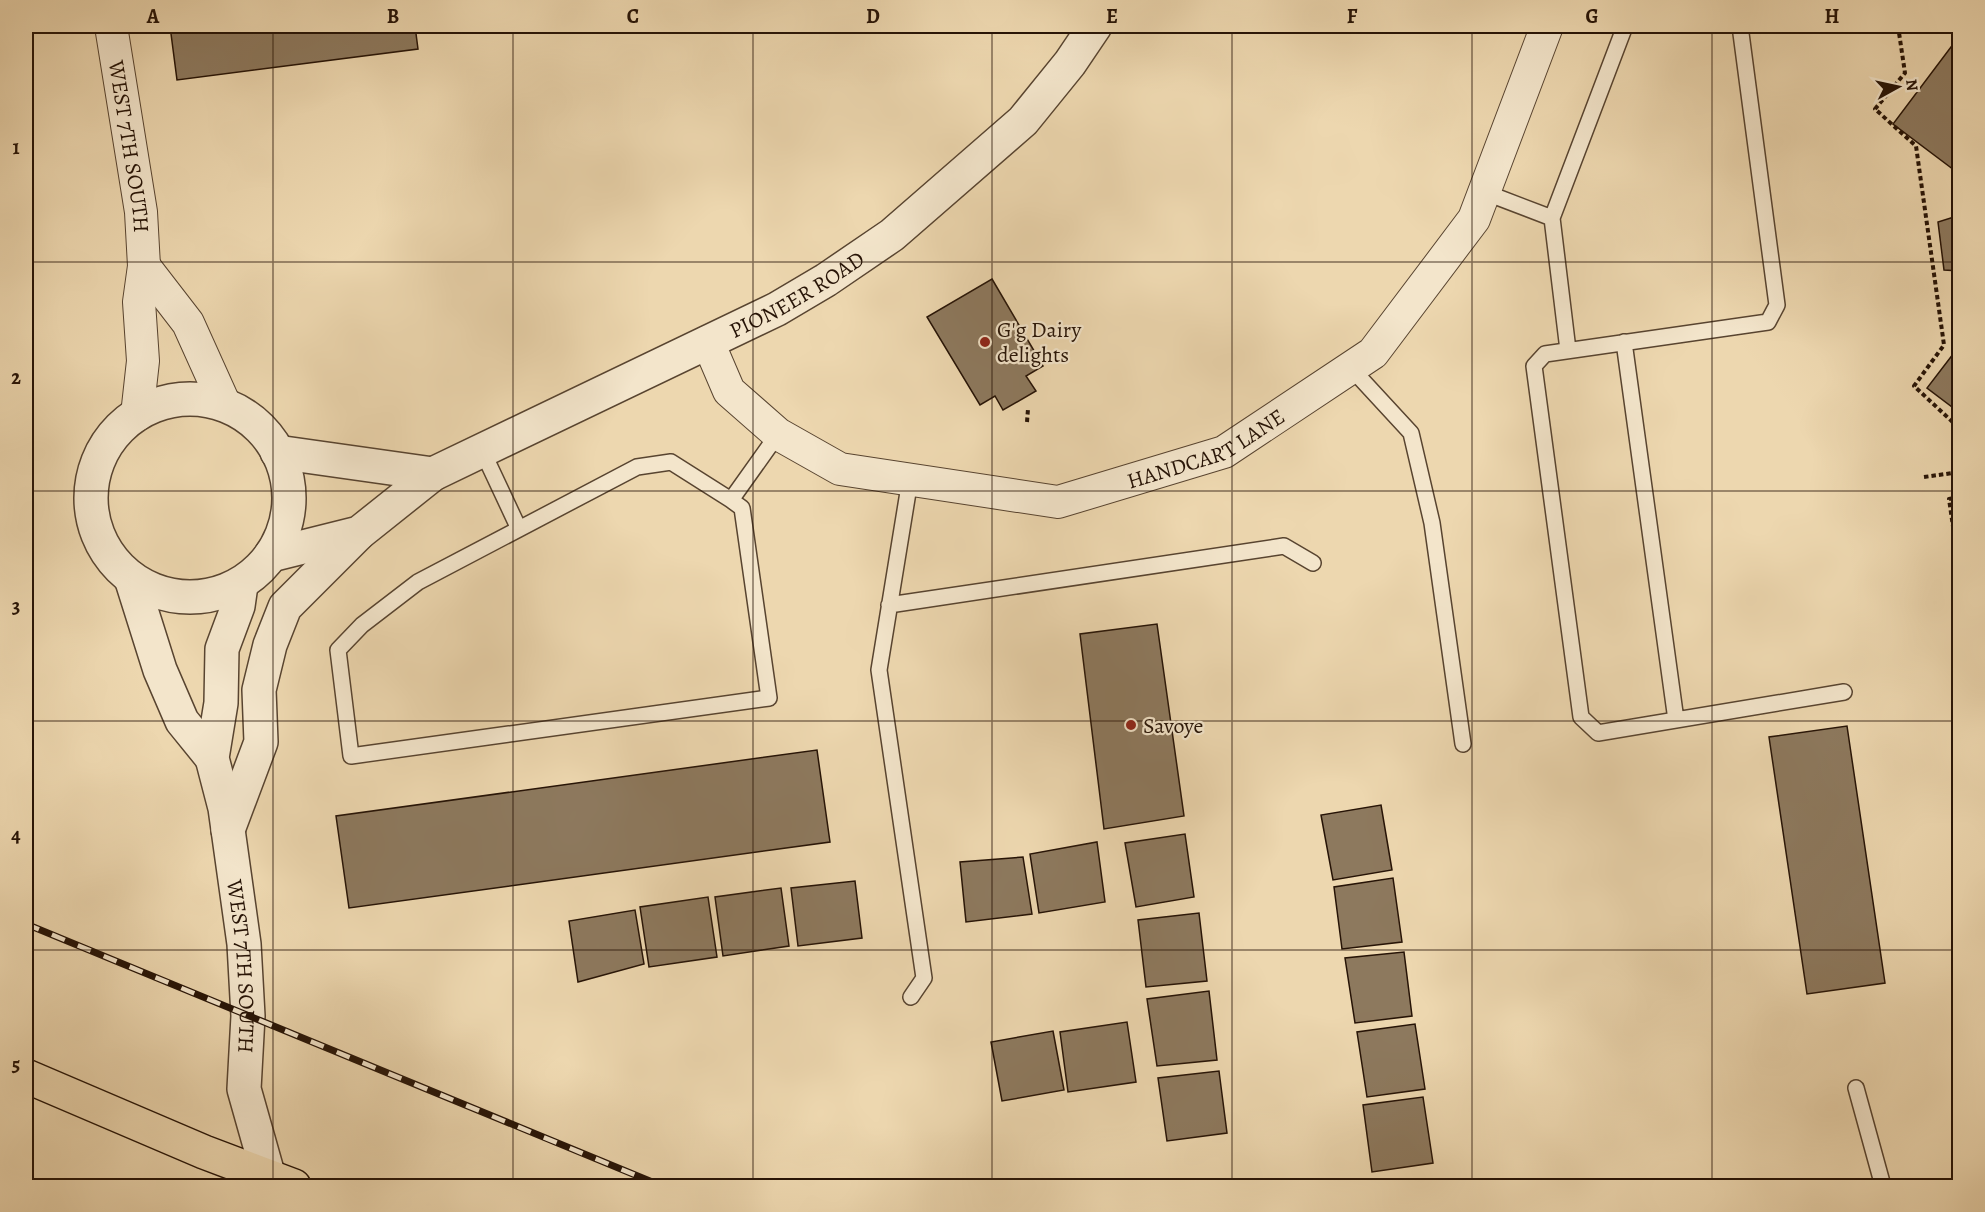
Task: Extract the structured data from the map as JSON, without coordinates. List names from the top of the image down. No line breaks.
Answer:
{"streets":{"street":["WEST 7TH SOUTH","PIONEER ROAD","HANDCART LANE"]},"crossings":[["WEST 7TH SOUTH","PIONEER ROAD"],["PIONEER ROAD","HANDCART LANE"]],"places":["G'g Dairy delights","Savoye"],"north":"right","grid":{"columns":["A","B","C","D","E","F","G","H"],"rows":["1","2","3","4","5"]}}
